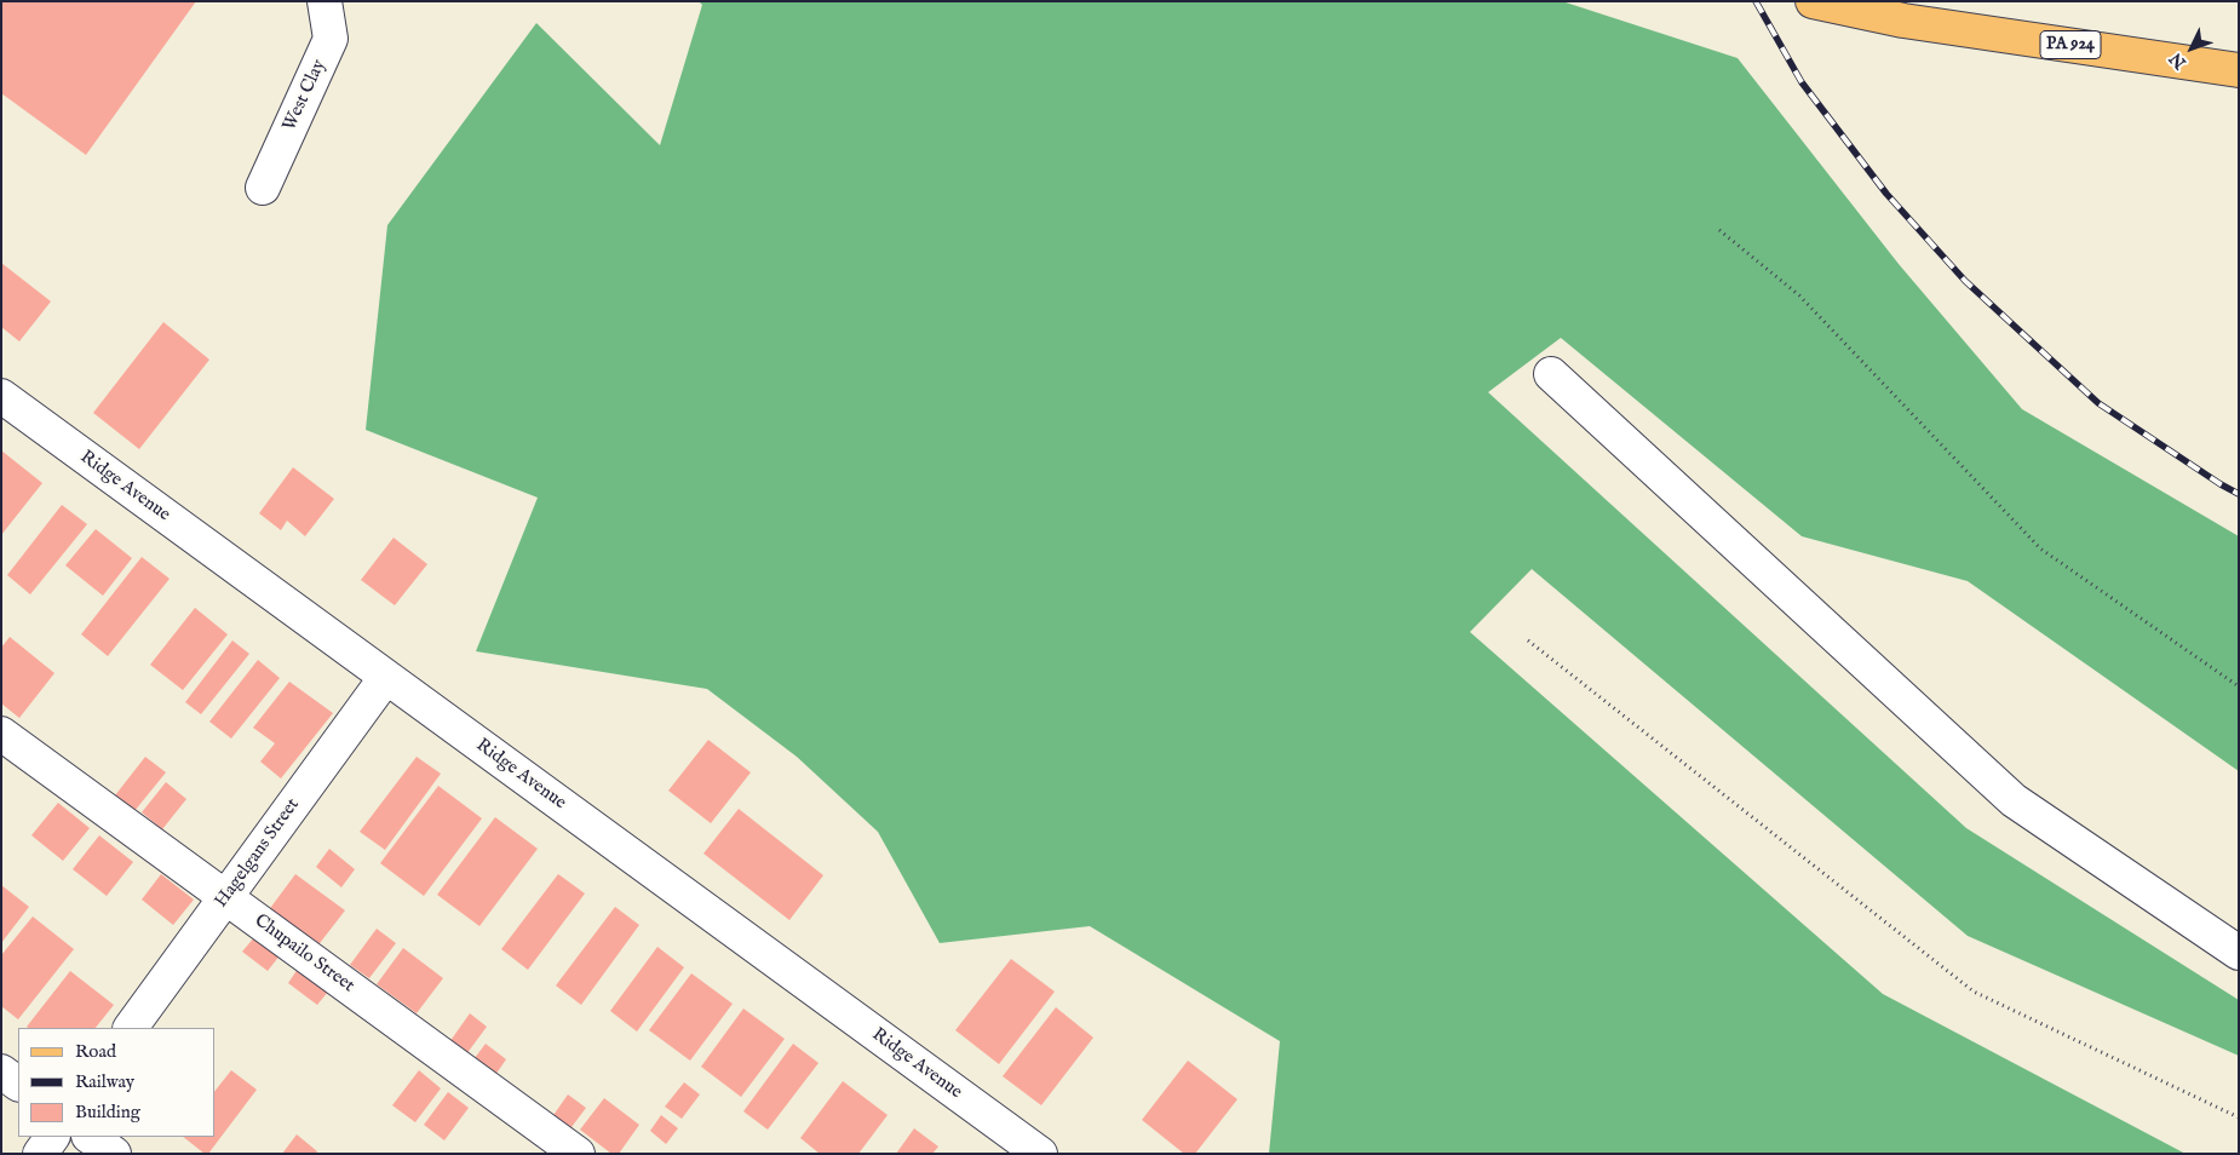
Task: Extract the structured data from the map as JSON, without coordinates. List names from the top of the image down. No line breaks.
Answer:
{"streets":{"main road":["PA 924"],"street":["West Clay","Ridge Avenue","Hagelgans Street","Chupailo Street"]},"crossings":[["Ridge Avenue","Hagelgans Street"],["Hagelgans Street","Chupailo Street"]],"legend":["Road","Railway","Building"],"north":"bottom left"}
